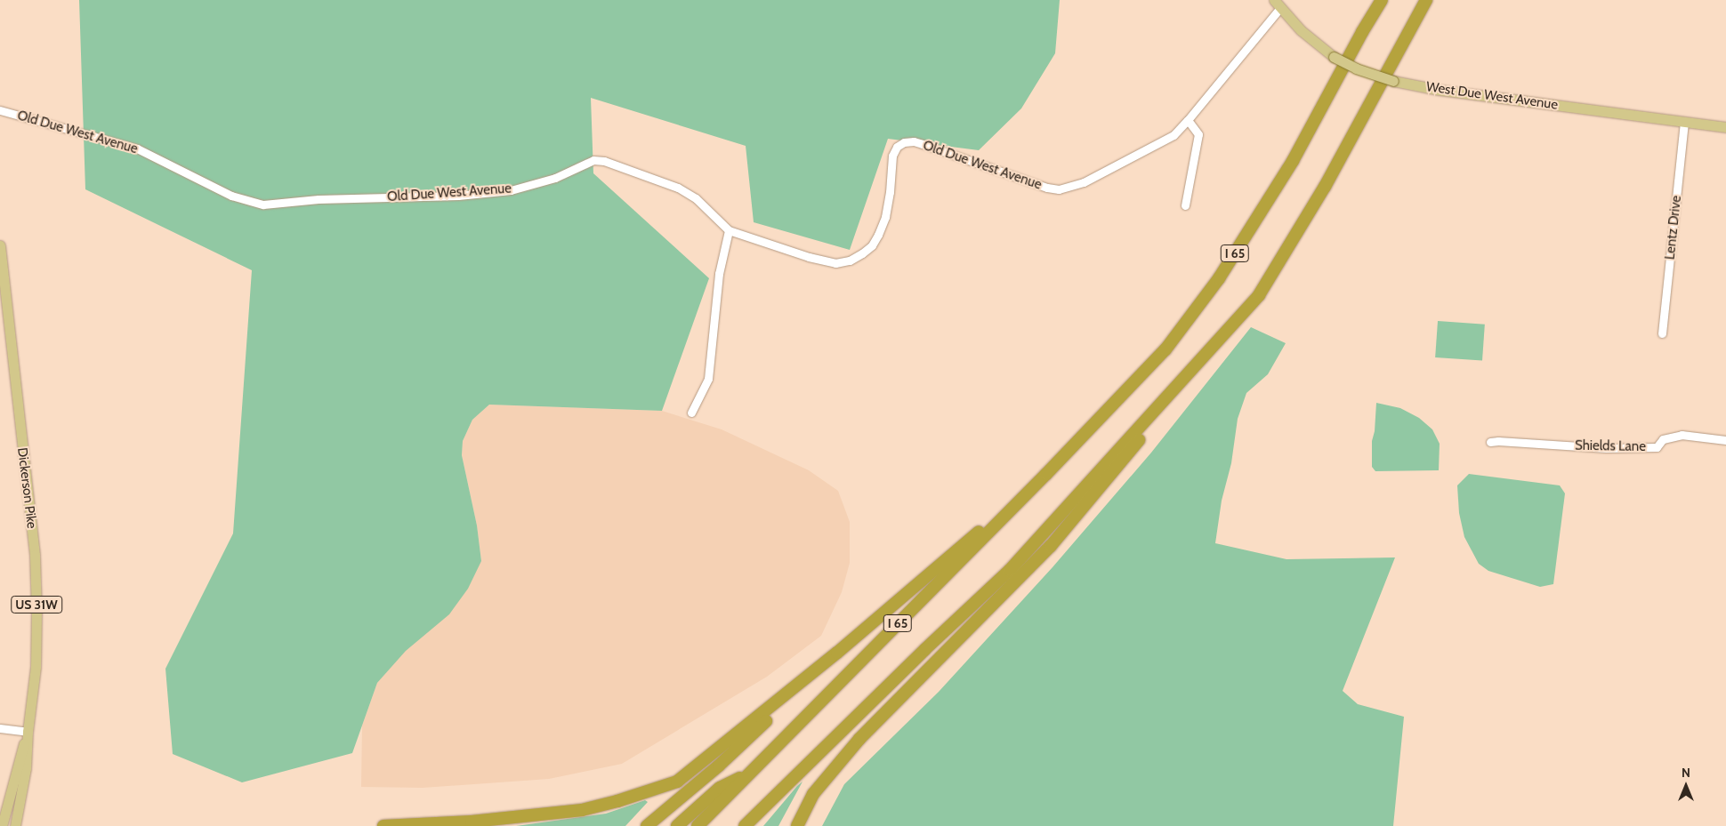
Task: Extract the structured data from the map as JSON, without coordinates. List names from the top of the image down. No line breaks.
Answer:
{"streets":{"highway":["I 65"],"main road":["West Due West Avenue","Dickerson Pike","US 31W"],"street":["Old Due West Avenue","Lentz Drive","Shields Lane"]},"crossings":[["West Due West Avenue","Old Due West Avenue"],["West Due West Avenue","Lentz Drive"]],"north":"top"}
